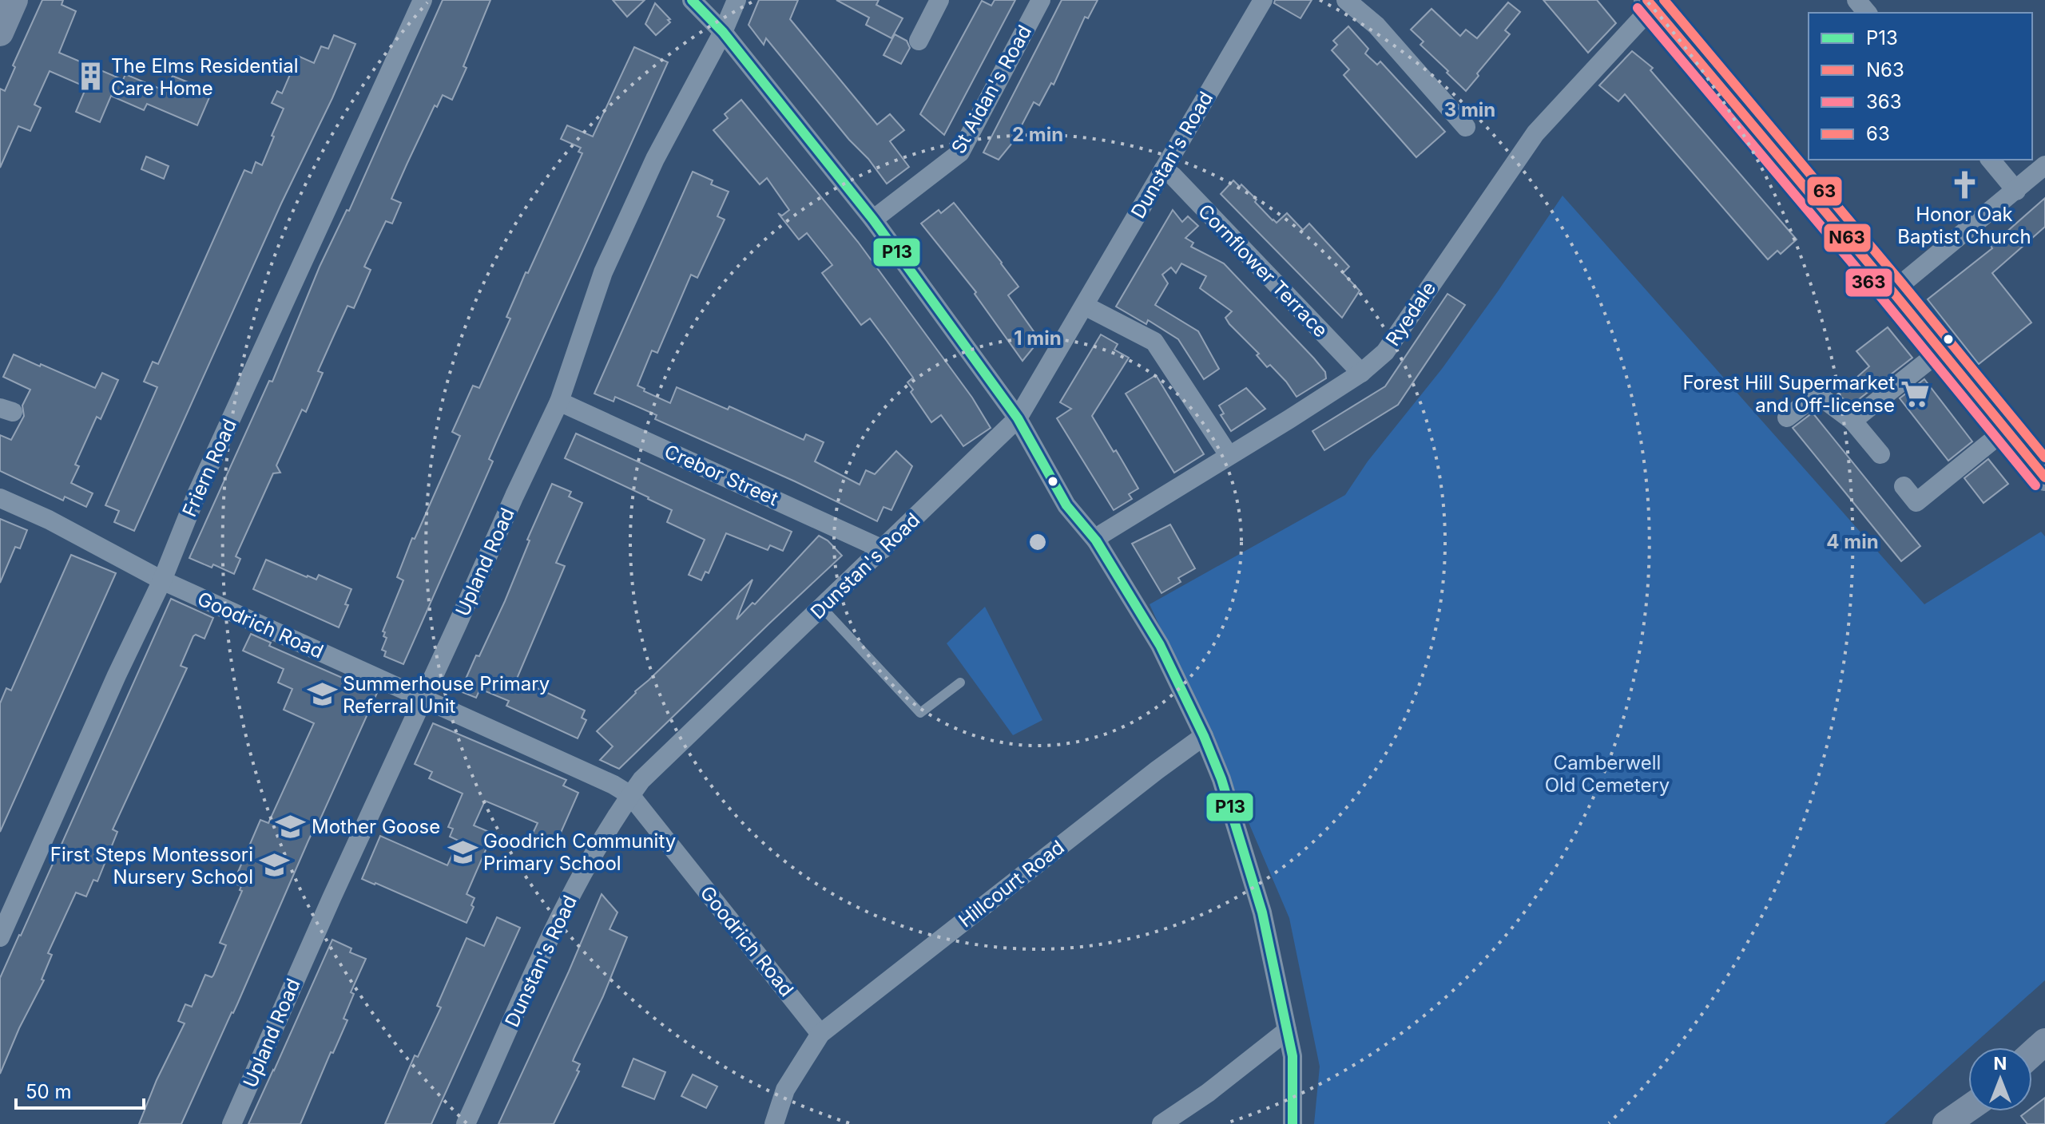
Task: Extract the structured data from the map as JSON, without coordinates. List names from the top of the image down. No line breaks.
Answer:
{"streets":{"street":["St Aidan's Road","Dunstan's Road","Cornflower Terrace","Ryedale","Friern Road","Crebor Street","Upland Road","Goodrich Road","Hillcourt Road"]},"crossings":[["Dunstan's Road","Cornflower Terrace"],["Dunstan's Road","Crebor Street"],["Dunstan's Road","Goodrich Road"],["Cornflower Terrace","Ryedale"],["Friern Road","Goodrich Road"],["Crebor Street","Upland Road"],["Upland Road","Goodrich Road"],["Goodrich Road","Hillcourt Road"]],"parks":["Camberwell Old Cemetery"],"places":{"building":["The Elms Residential Care Home"],"church":["Honor Oak Baptist Church"],"supermarket":["Forest Hill Supermarket and Off-license"],"school or university":["Summerhouse Primary Referral Unit","Mother Goose","Goodrich Community Primary School","First Steps Montessori Nursery School"]},"lines":["transit line P13","transit line N63","transit line 63","transit line 363"],"legend":["P13","N63","363","63"],"scale_bar":"50 m","north":"top","rings":["3 min","2 min","1 min","4 min"]}
